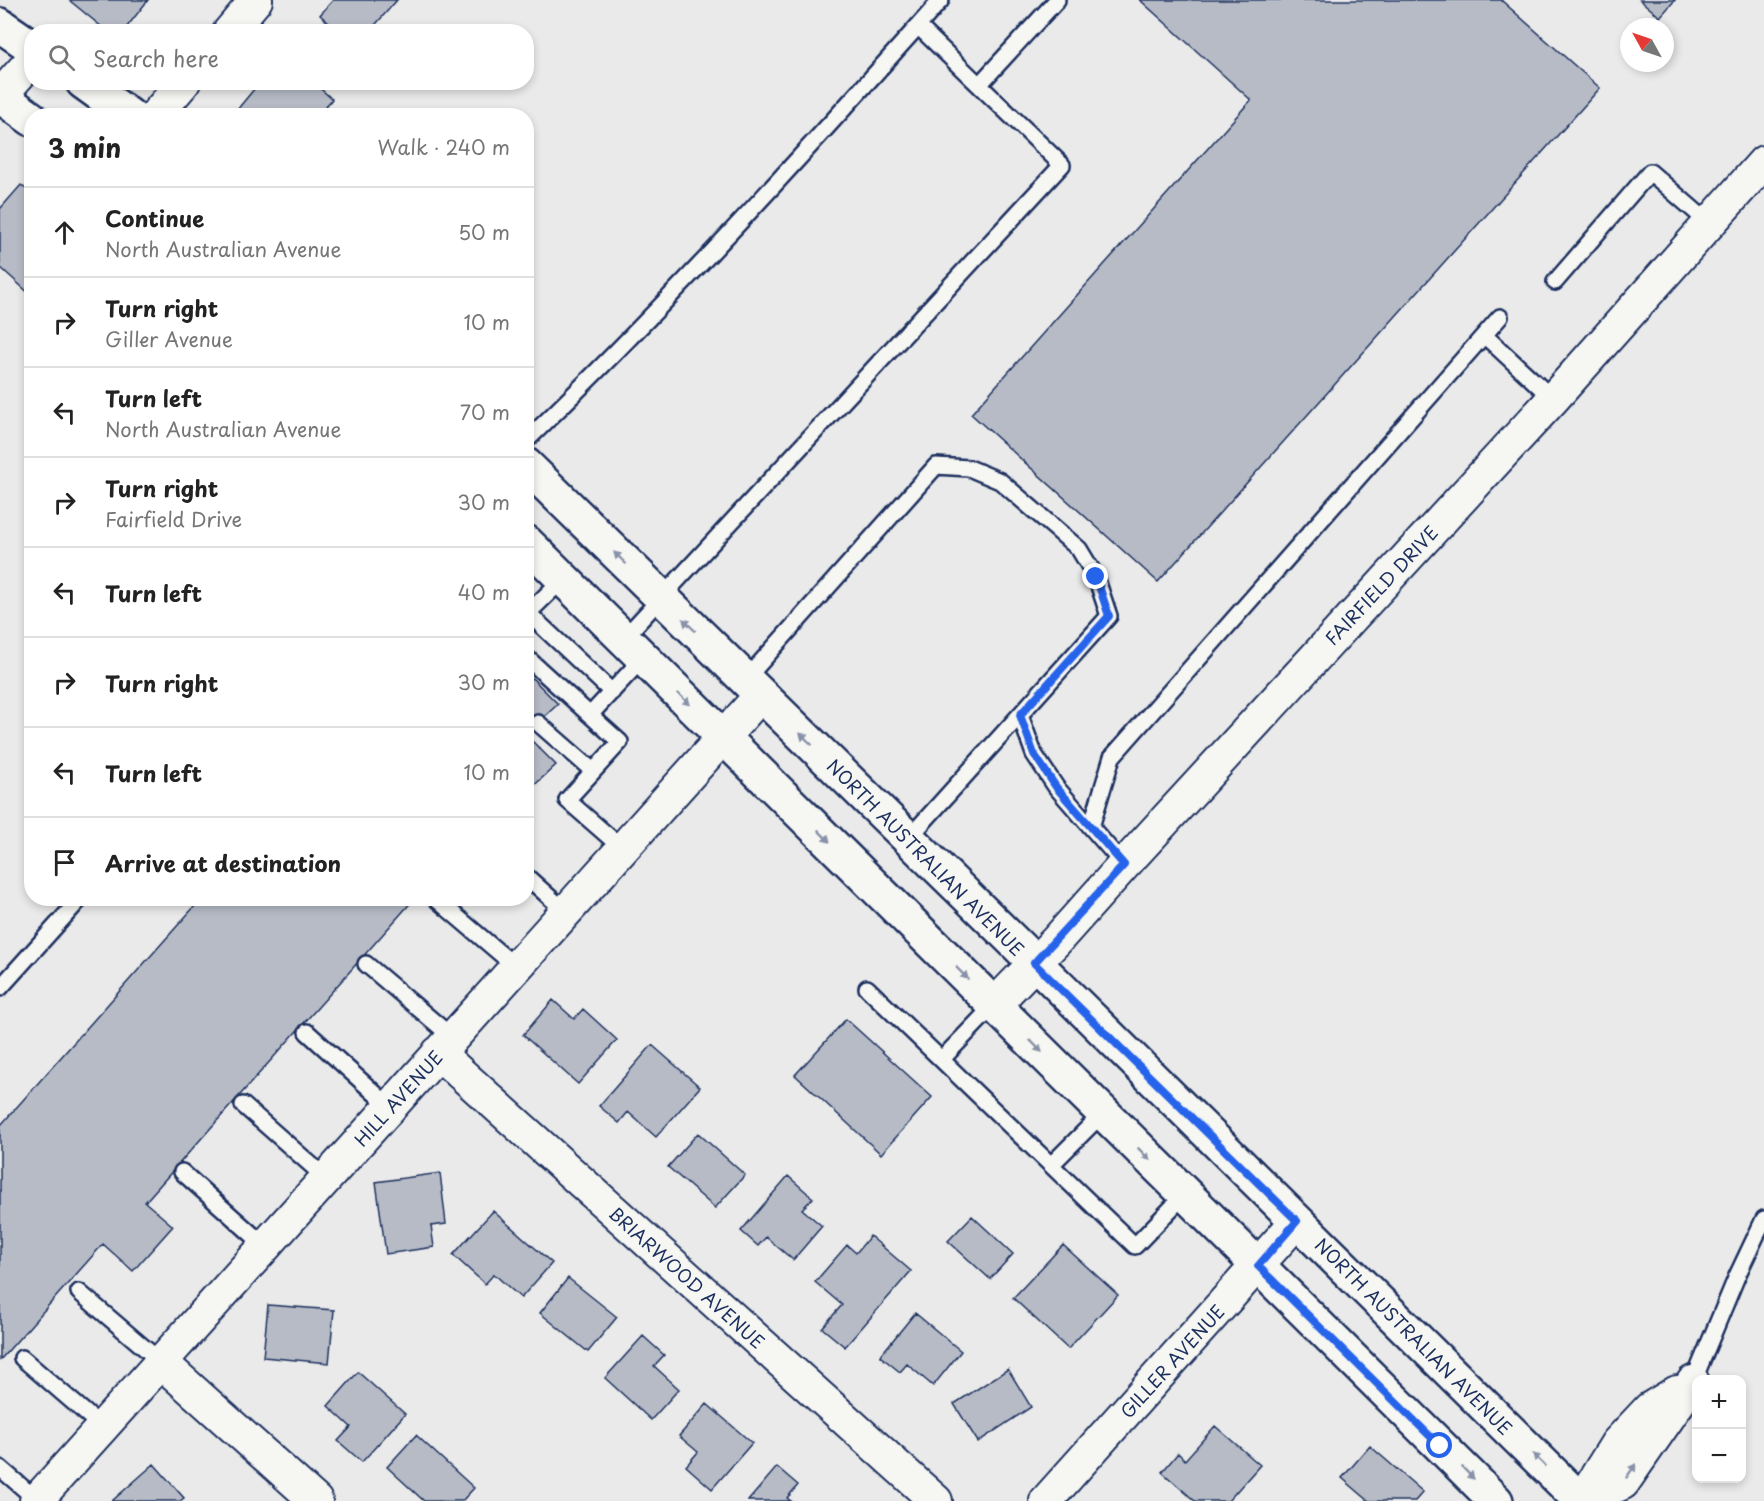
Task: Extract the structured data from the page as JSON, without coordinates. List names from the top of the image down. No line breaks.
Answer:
{"streets":{"main road":["NORTH AUSTRALIAN AVENUE"],"street":["FAIRFIELD DRIVE","HILL AVENUE","BRIARWOOD AVENUE","GILLER AVENUE"]},"crossings":[["FAIRFIELD DRIVE","NORTH AUSTRALIAN AVENUE"],["NORTH AUSTRALIAN AVENUE","HILL AVENUE"],["NORTH AUSTRALIAN AVENUE","GILLER AVENUE"],["HILL AVENUE","BRIARWOOD AVENUE"]],"north":"top left","page":{"search":"Search here","heading":["3 min","Walk · 240 m"],"list":[["Continue","North Australian Avenue","50 m"],["Turn right","Giller Avenue","10 m"],["Turn left","North Australian Avenue","70 m"],["Turn right","Fairfield Drive","30 m"],["Turn left","40 m"],["Turn right","30 m"],["Turn left","10 m"],"Arrive at destination"],"map_buttons":["+","−"]}}
